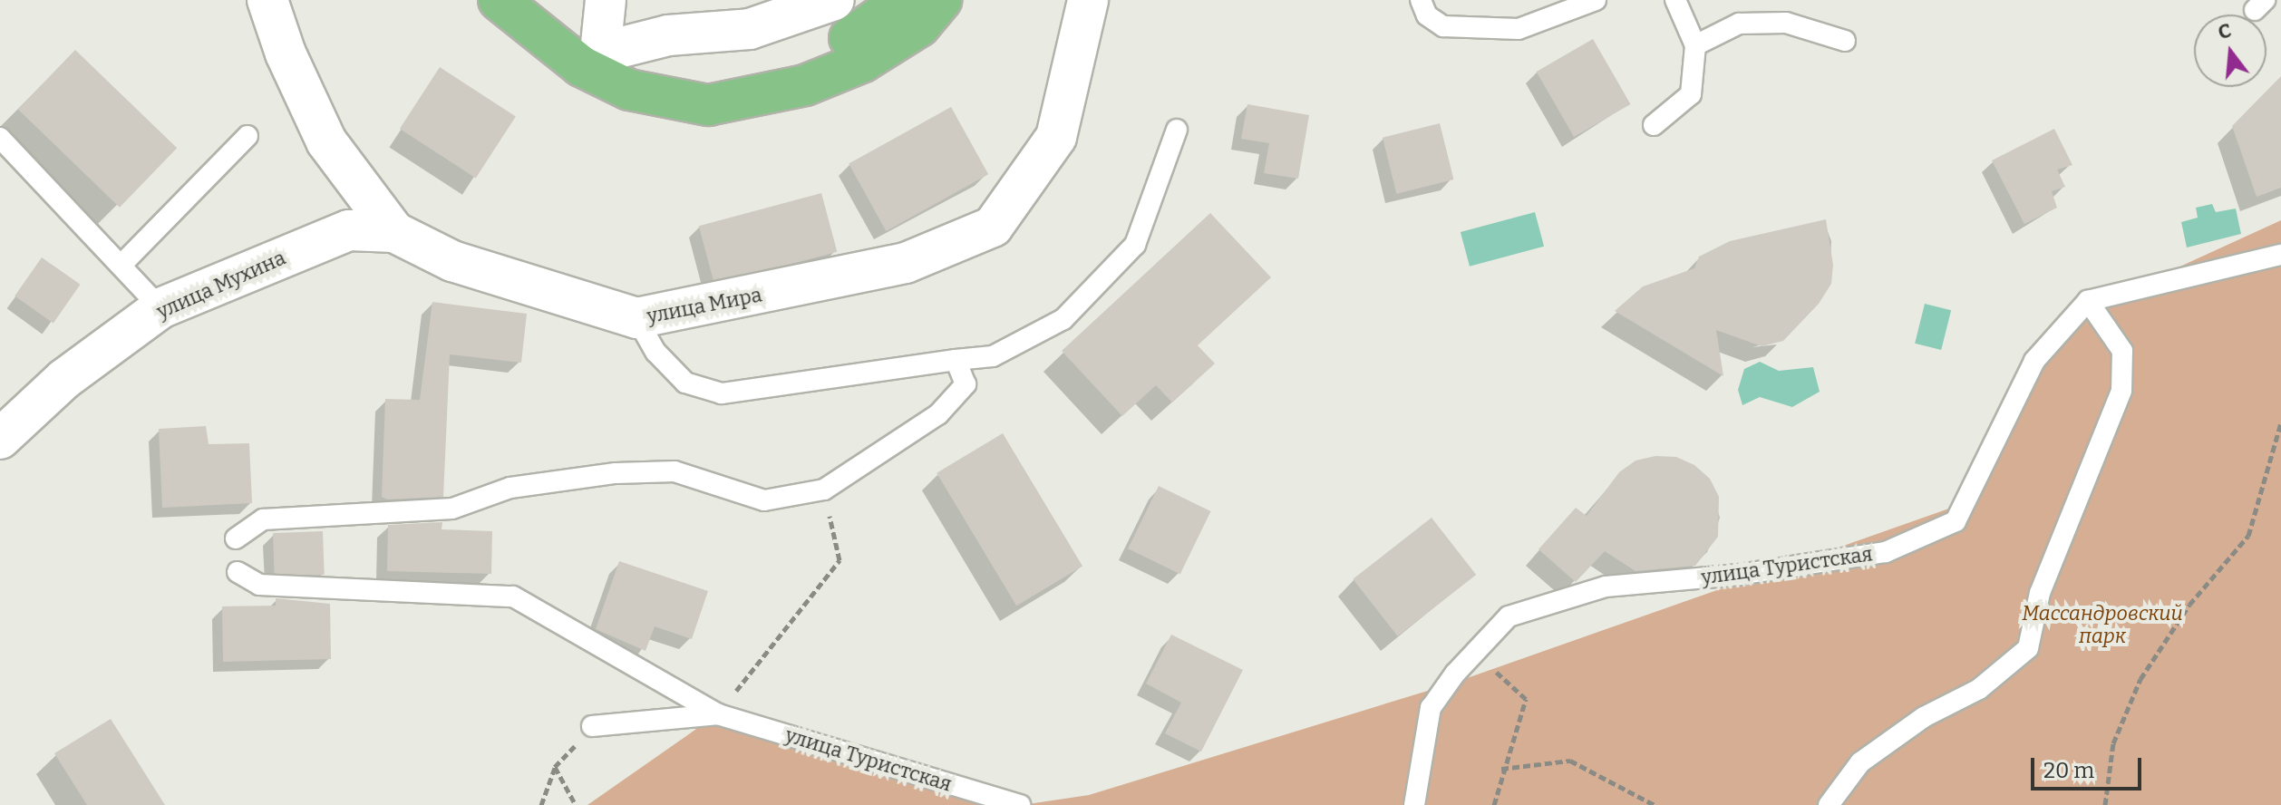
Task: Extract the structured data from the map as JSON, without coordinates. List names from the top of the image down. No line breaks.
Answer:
{"streets":{"street":["улица Мухина","улица Мира"],"lane":["улица Туристская"]},"crossings":[["улица Мухина","улица Мира"]],"parks":["Массандровский парк"],"scale_bar":"20 m","north":"top"}
